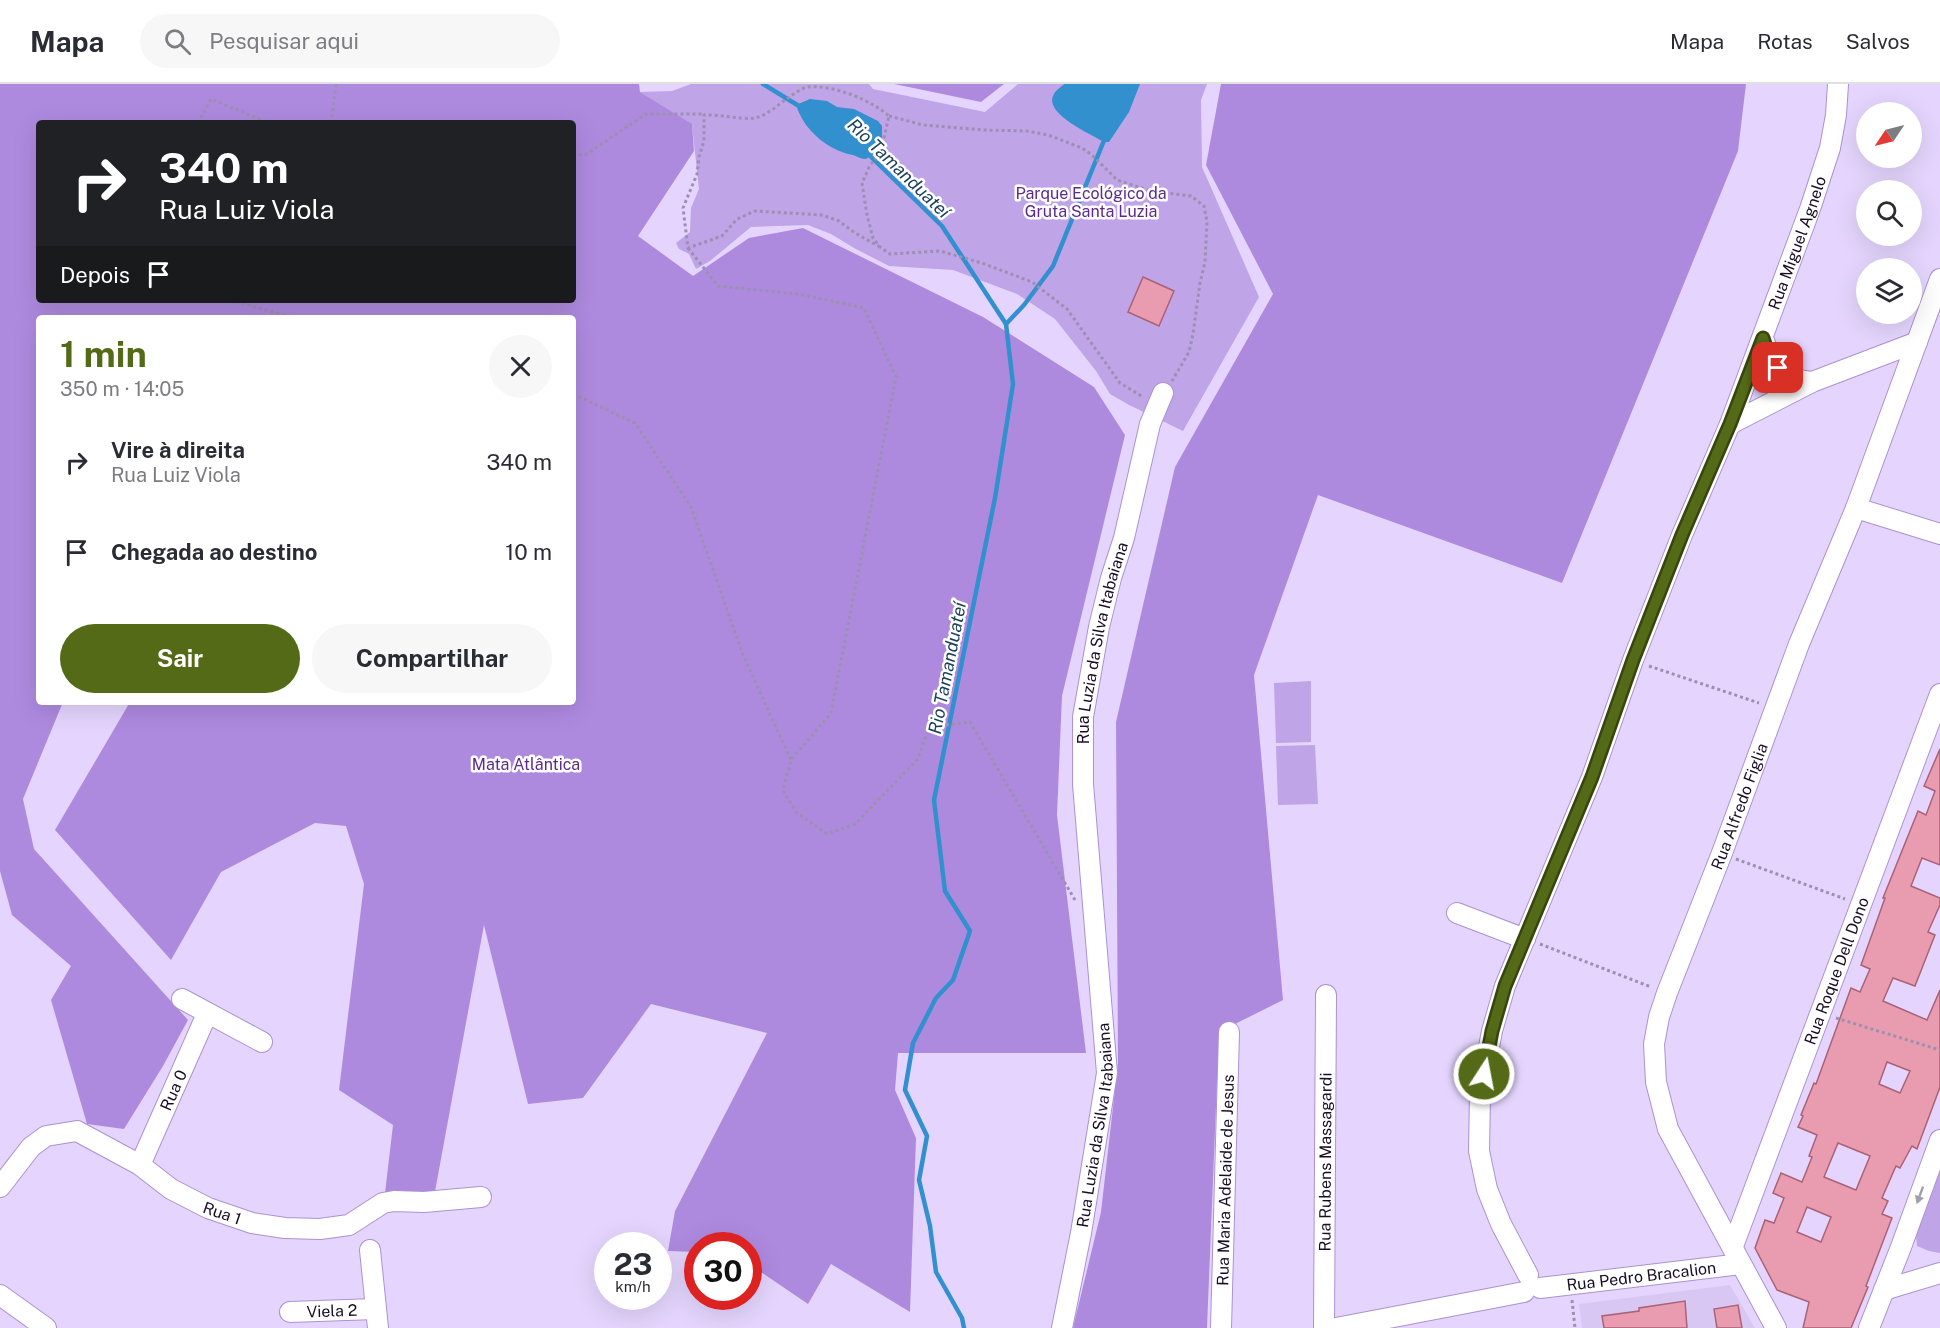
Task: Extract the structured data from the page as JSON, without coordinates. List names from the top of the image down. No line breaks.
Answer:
{"streets":{"street":["Rua Miguel Agnelo","Rua Luzia da Silva Itabaiana","Rua Alfredo Figlia","Rua Roque Dell Dono","Rua 0","Rua Rubens Massagardi","Rua Maria Adelaide de Jesus","Rua 1","Rua Pedro Bracalion","Viela 2"]},"crossings":[["Rua Miguel Agnelo","Rua Pedro Bracalion"],["Rua Alfredo Figlia","Rua Roque Dell Dono"],["Rua Alfredo Figlia","Rua Pedro Bracalion"],["Rua Roque Dell Dono","Rua Pedro Bracalion"],["Rua 0","Rua 1"]],"water":["Rio Tamanduateí"],"parks":["Parque Ecológico da Gruta Santa Luzia","Mata Atlântica"],"north":"bottom left","page":{"header":"Mapa","search":"Pesquisar aqui","nav":["Mapa","Rotas","Salvos"],"turn":["340 m","Rua Luiz Viola"],"then":"Depois","heading":["1 min","350 m · 14:05"],"list":[{"name":"Vire à direita","note":"Rua Luiz Viola","value":"340 m"},{"name":"Chegada ao destino","value":"10 m"}],"buttons":["Sair","Compartilhar"],"speed":"23 km/h","limit":"30"}}
